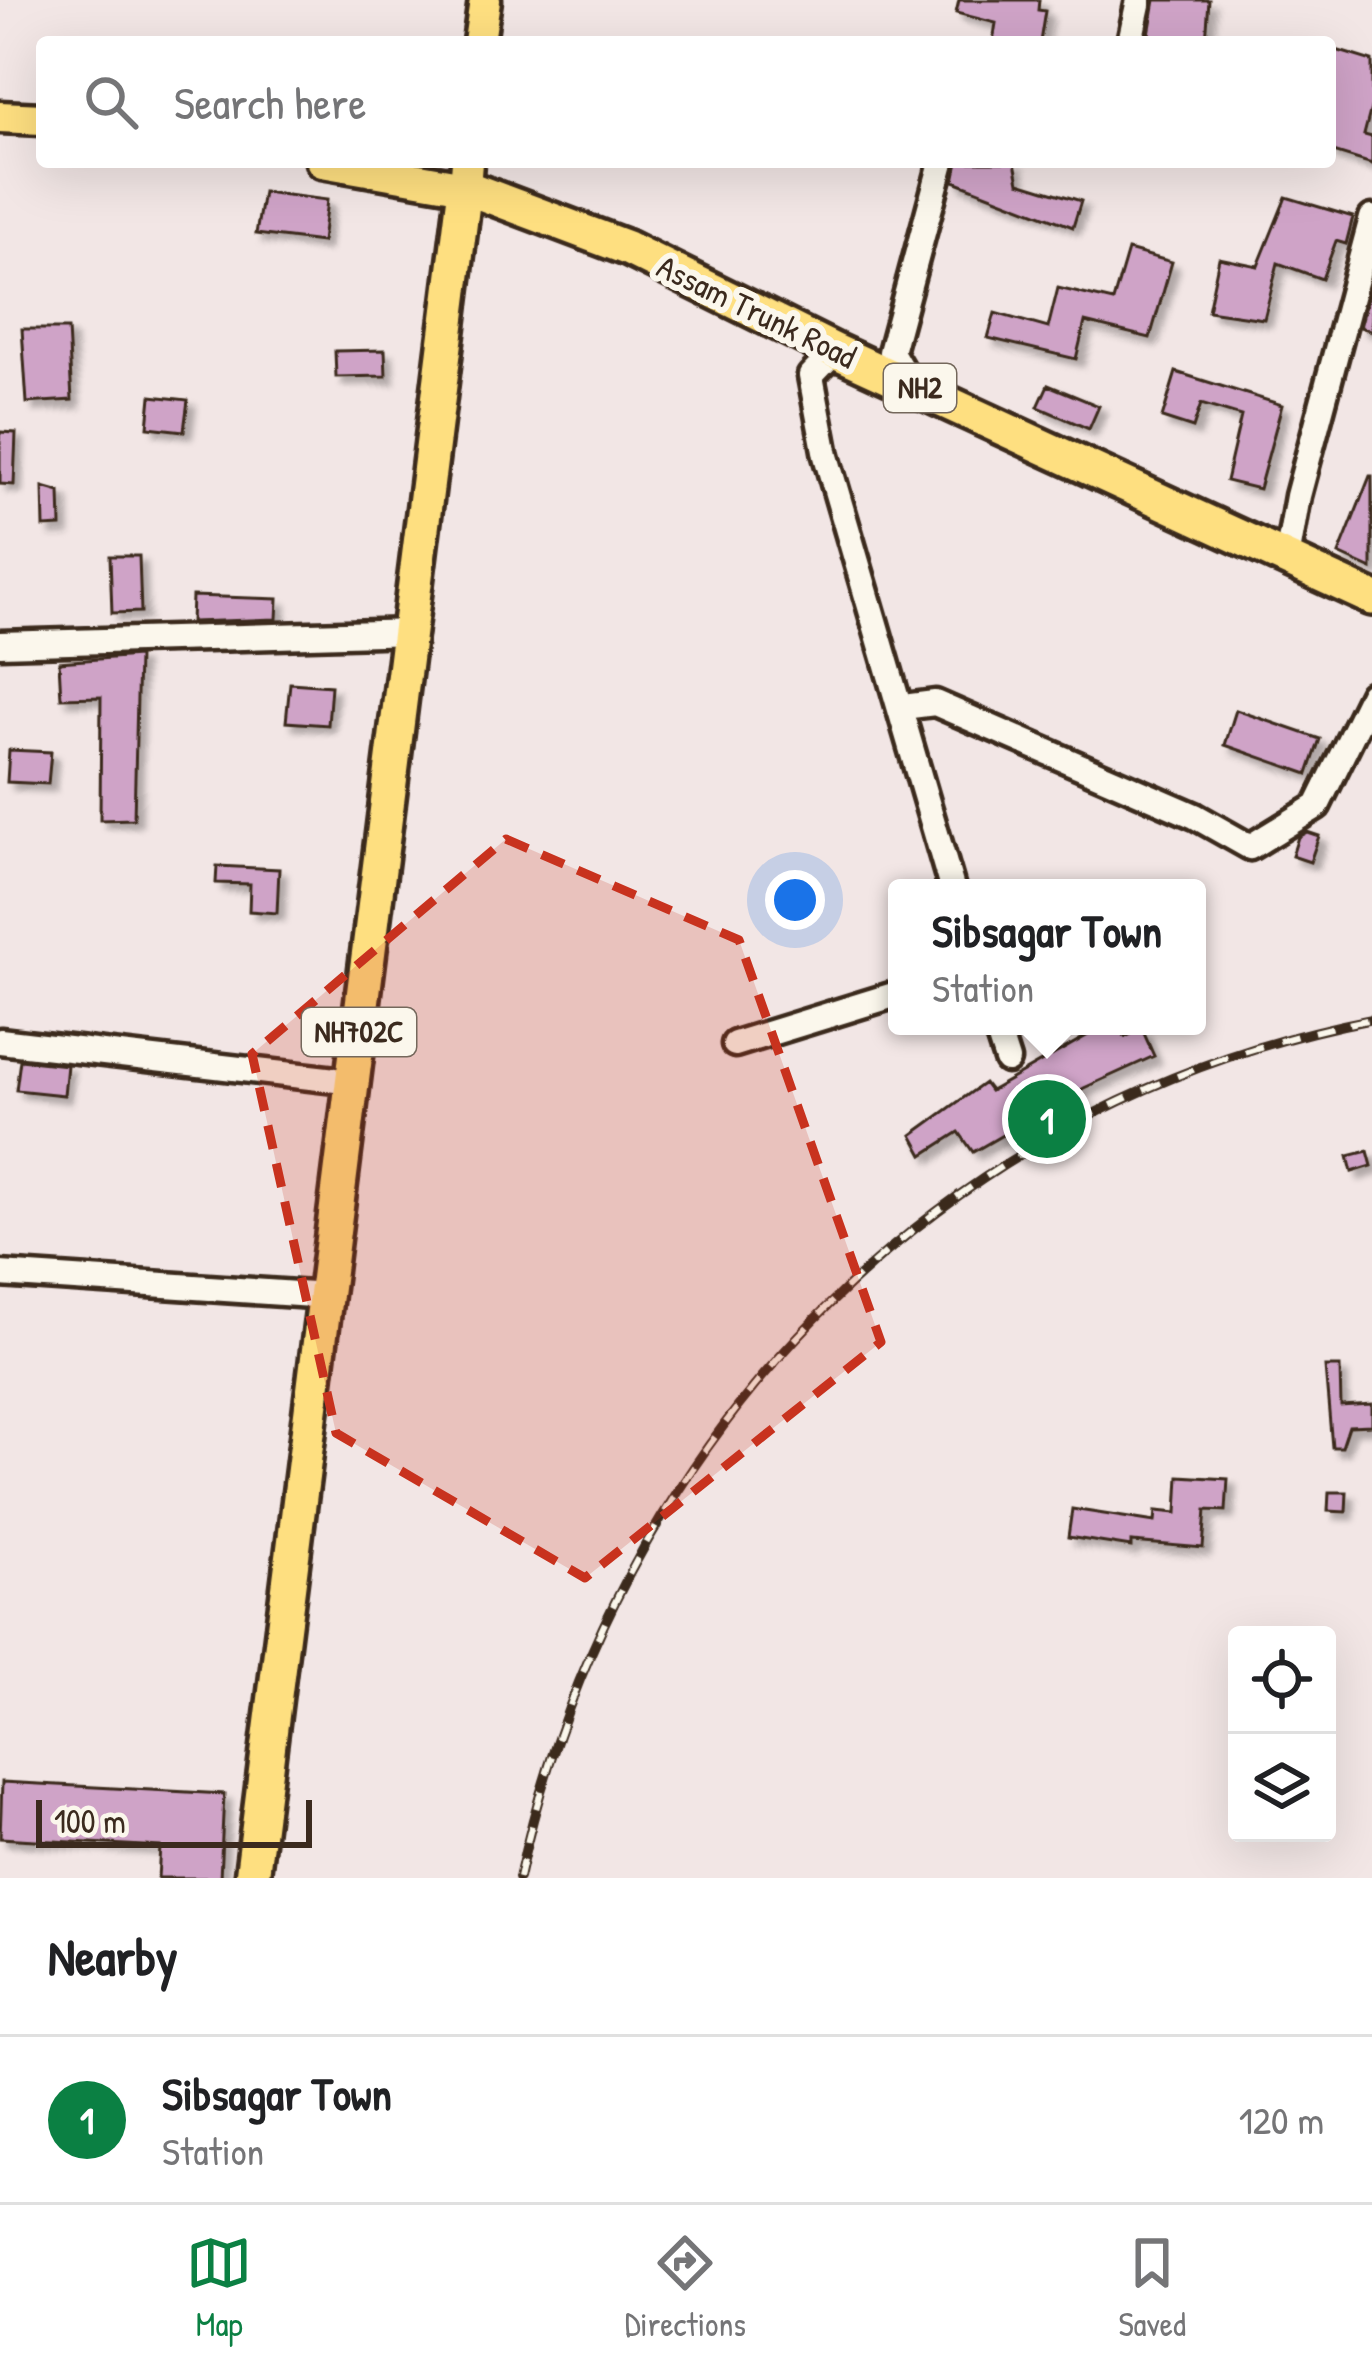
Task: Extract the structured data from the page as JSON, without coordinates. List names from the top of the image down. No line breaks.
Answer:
{"streets":{"highway":["Assam Trunk Road","NH2","NH702C"]},"crossings":[["Assam Trunk Road","NH702C"]],"scale_bar":"100 m","page":{"search":"Search here","popup":["Sibsagar Town","Station"],"pins":"1","scale":"100 m","heading":"Nearby","list":[{"mark":"1","name":"Sibsagar Town","note":"Station","value":"120 m"}],"nav":["Map","Directions","Saved"]}}
